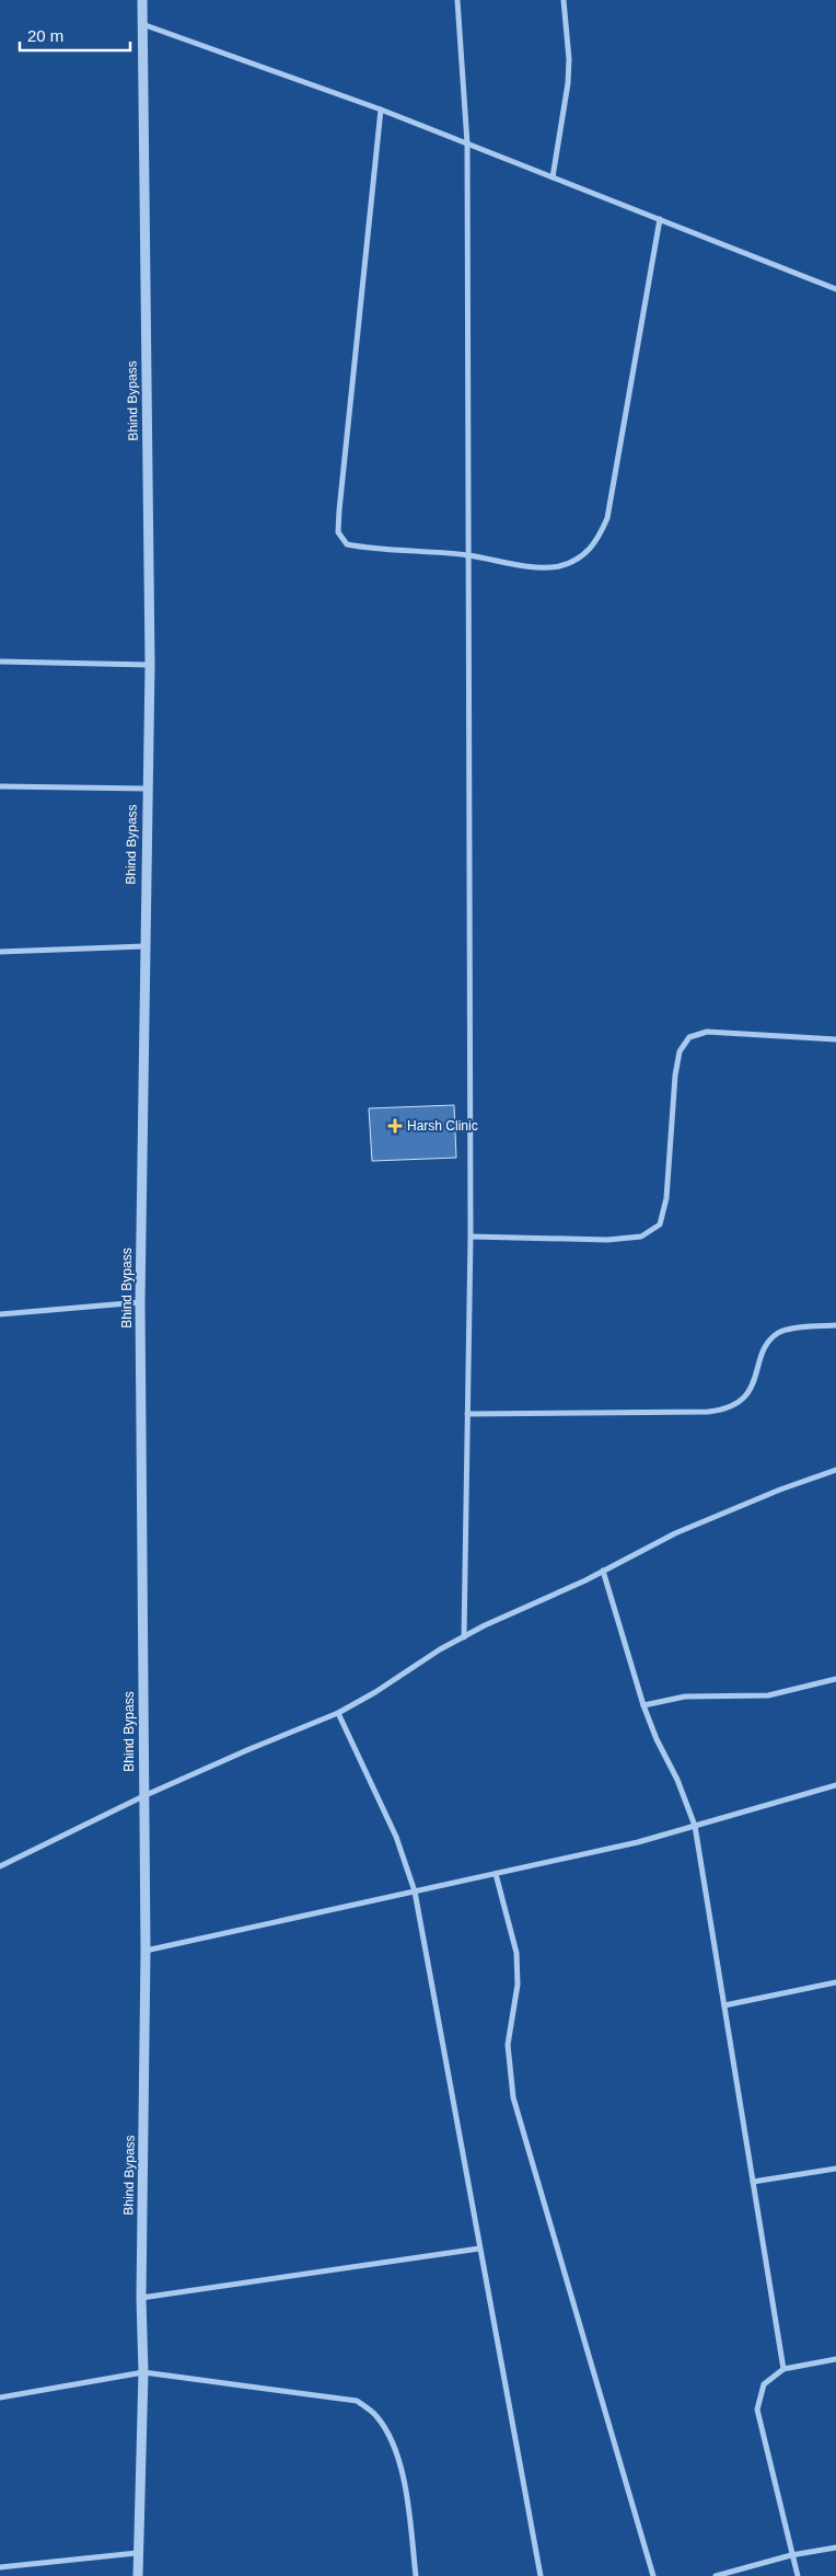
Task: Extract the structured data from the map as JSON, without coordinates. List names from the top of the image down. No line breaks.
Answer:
{"streets":{"street":["Bhind Bypass"]},"places":{"health":["Harsh Clinic"]},"scale_bar":"20 m"}
